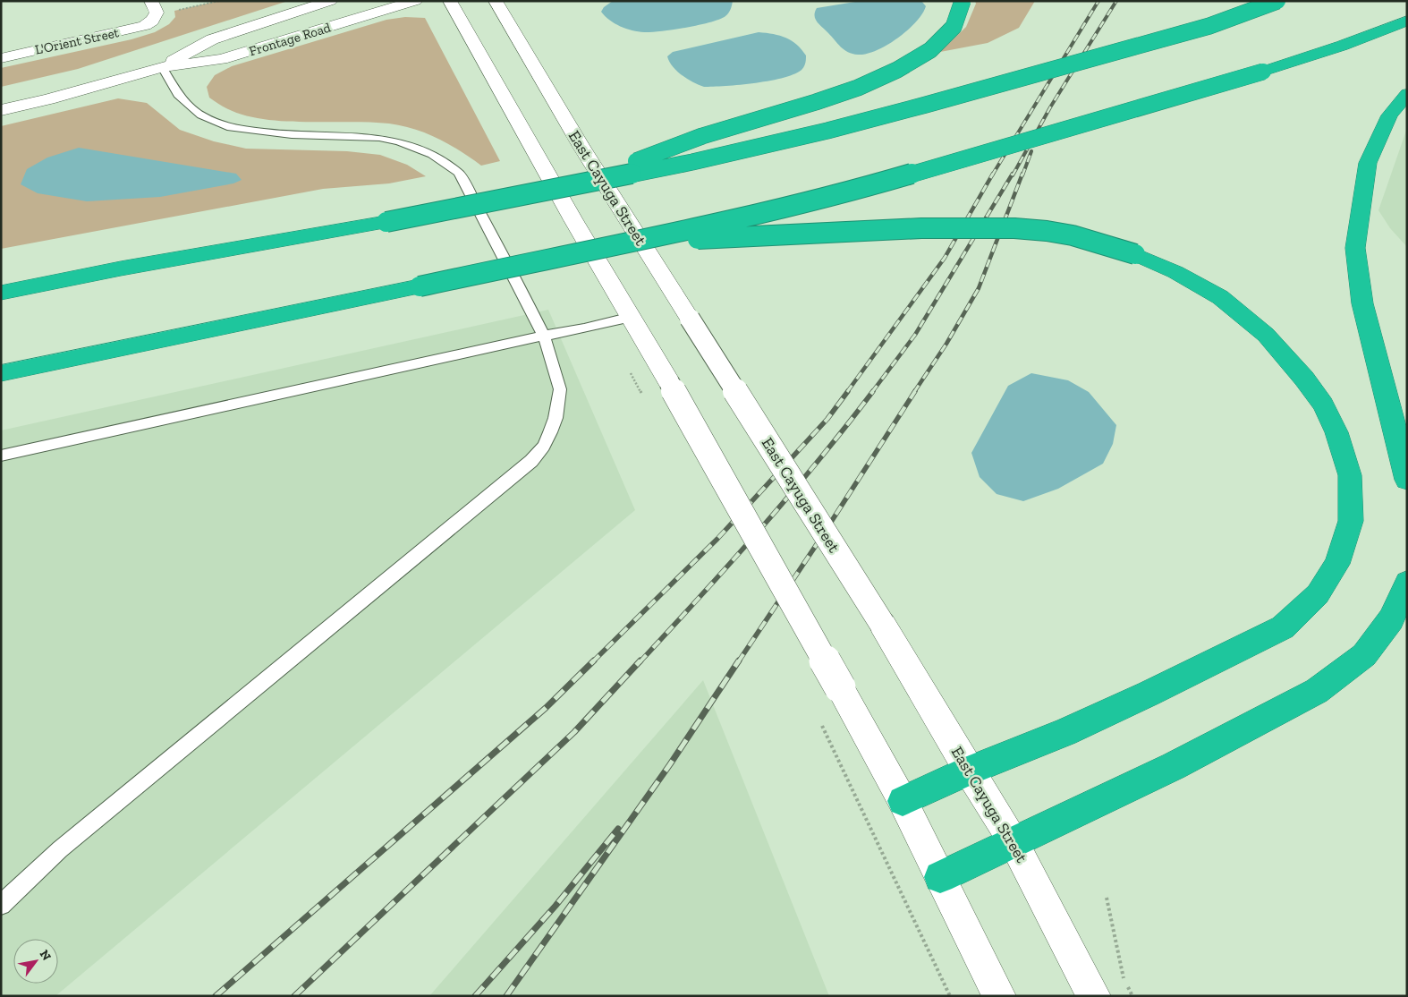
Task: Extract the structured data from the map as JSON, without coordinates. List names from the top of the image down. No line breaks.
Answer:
{"streets":{"main road":["Frontage Road","L'Orient Street","East Cayuga Street"]},"north":"top right"}
